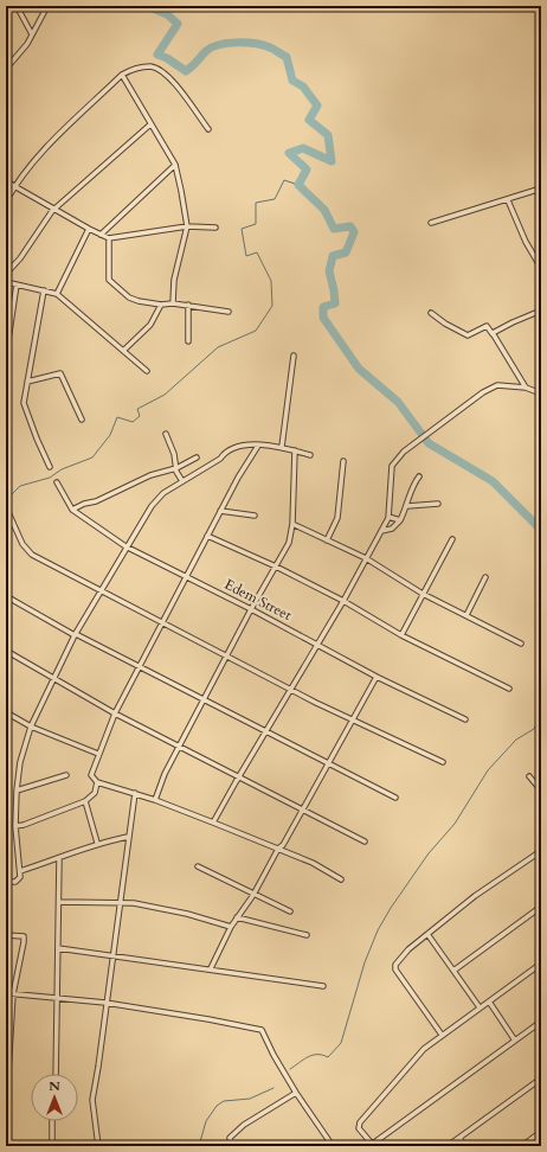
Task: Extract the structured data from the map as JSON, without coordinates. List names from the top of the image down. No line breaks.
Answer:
{"streets":{"street":["Edem Street"]},"north":"top"}
